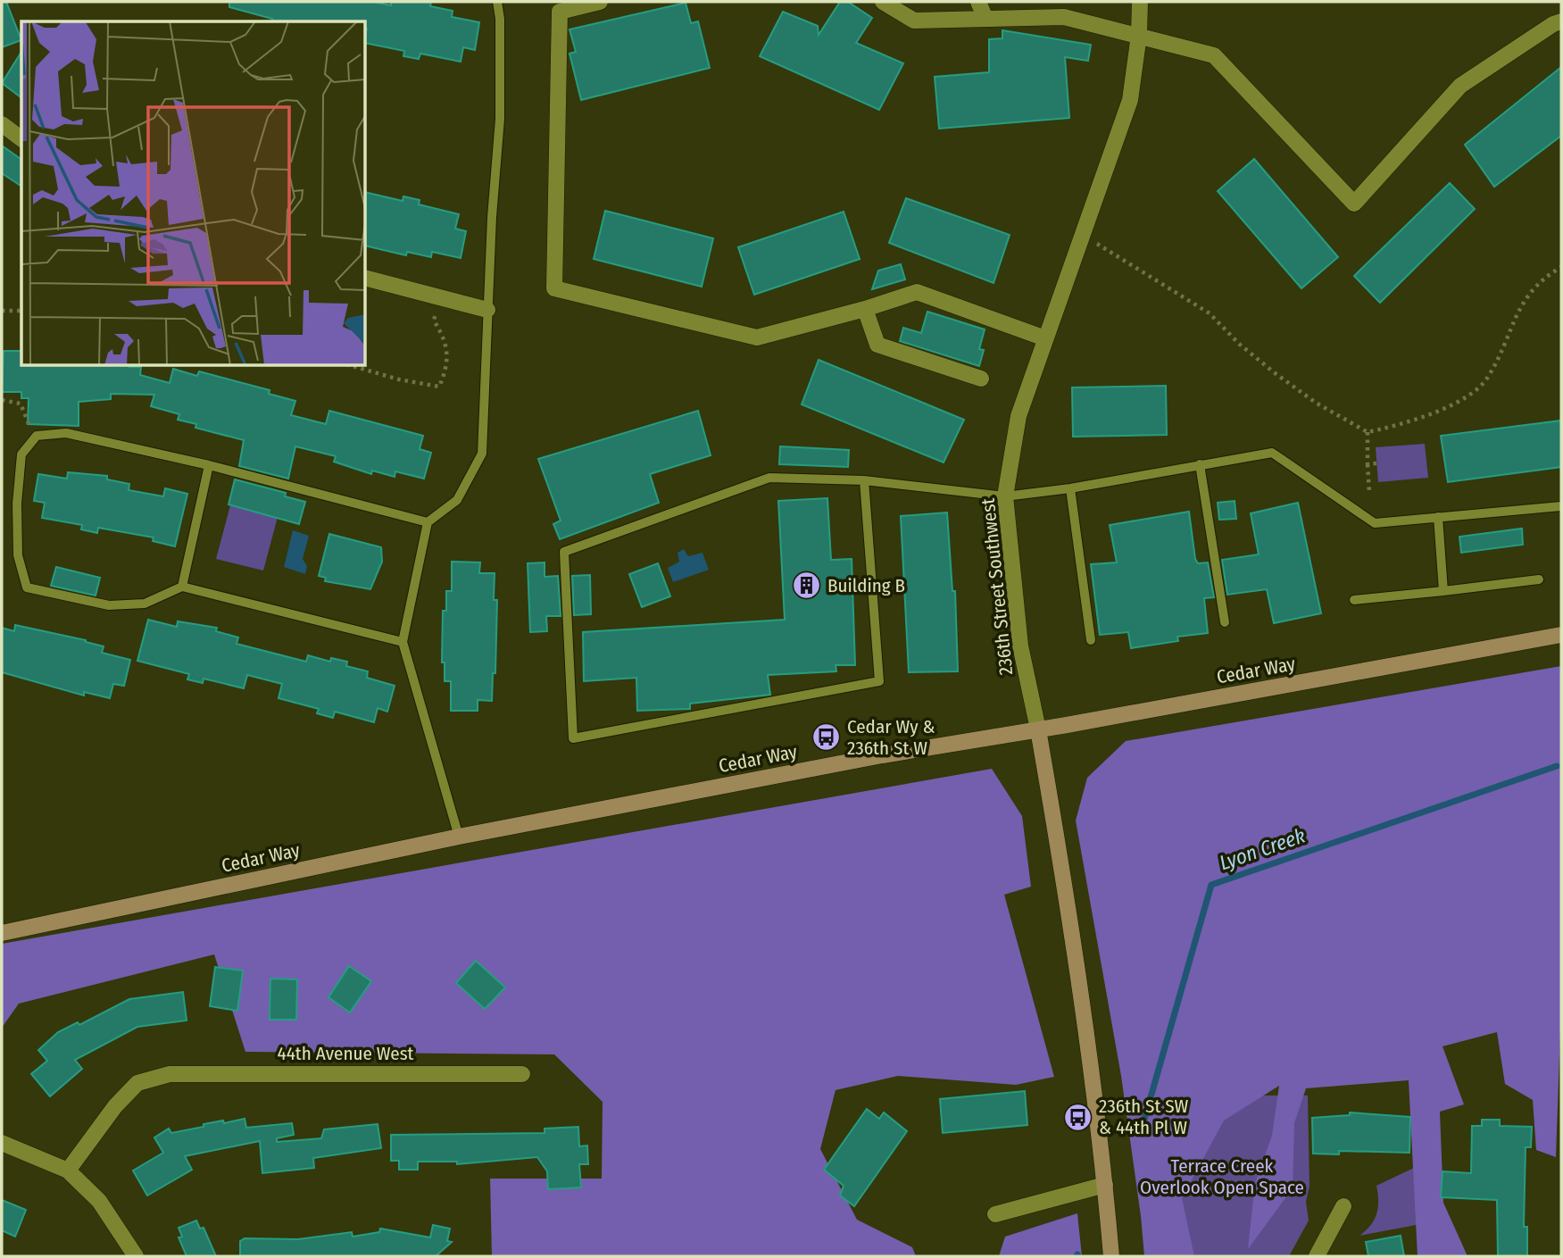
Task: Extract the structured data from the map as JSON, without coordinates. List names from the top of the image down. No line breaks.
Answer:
{"streets":{"main road":["236th Street Southwest","Cedar Way"],"street":["44th Avenue West"]},"crossings":[["236th Street Southwest","Cedar Way"]],"water":["Lyon Creek"],"parks":["Terrace Creek Overlook Open Space"],"places":{"building":["Building B"],"bus stop":["Cedar Wy & 236th St W","236th St SW & 44th Pl W"]}}
